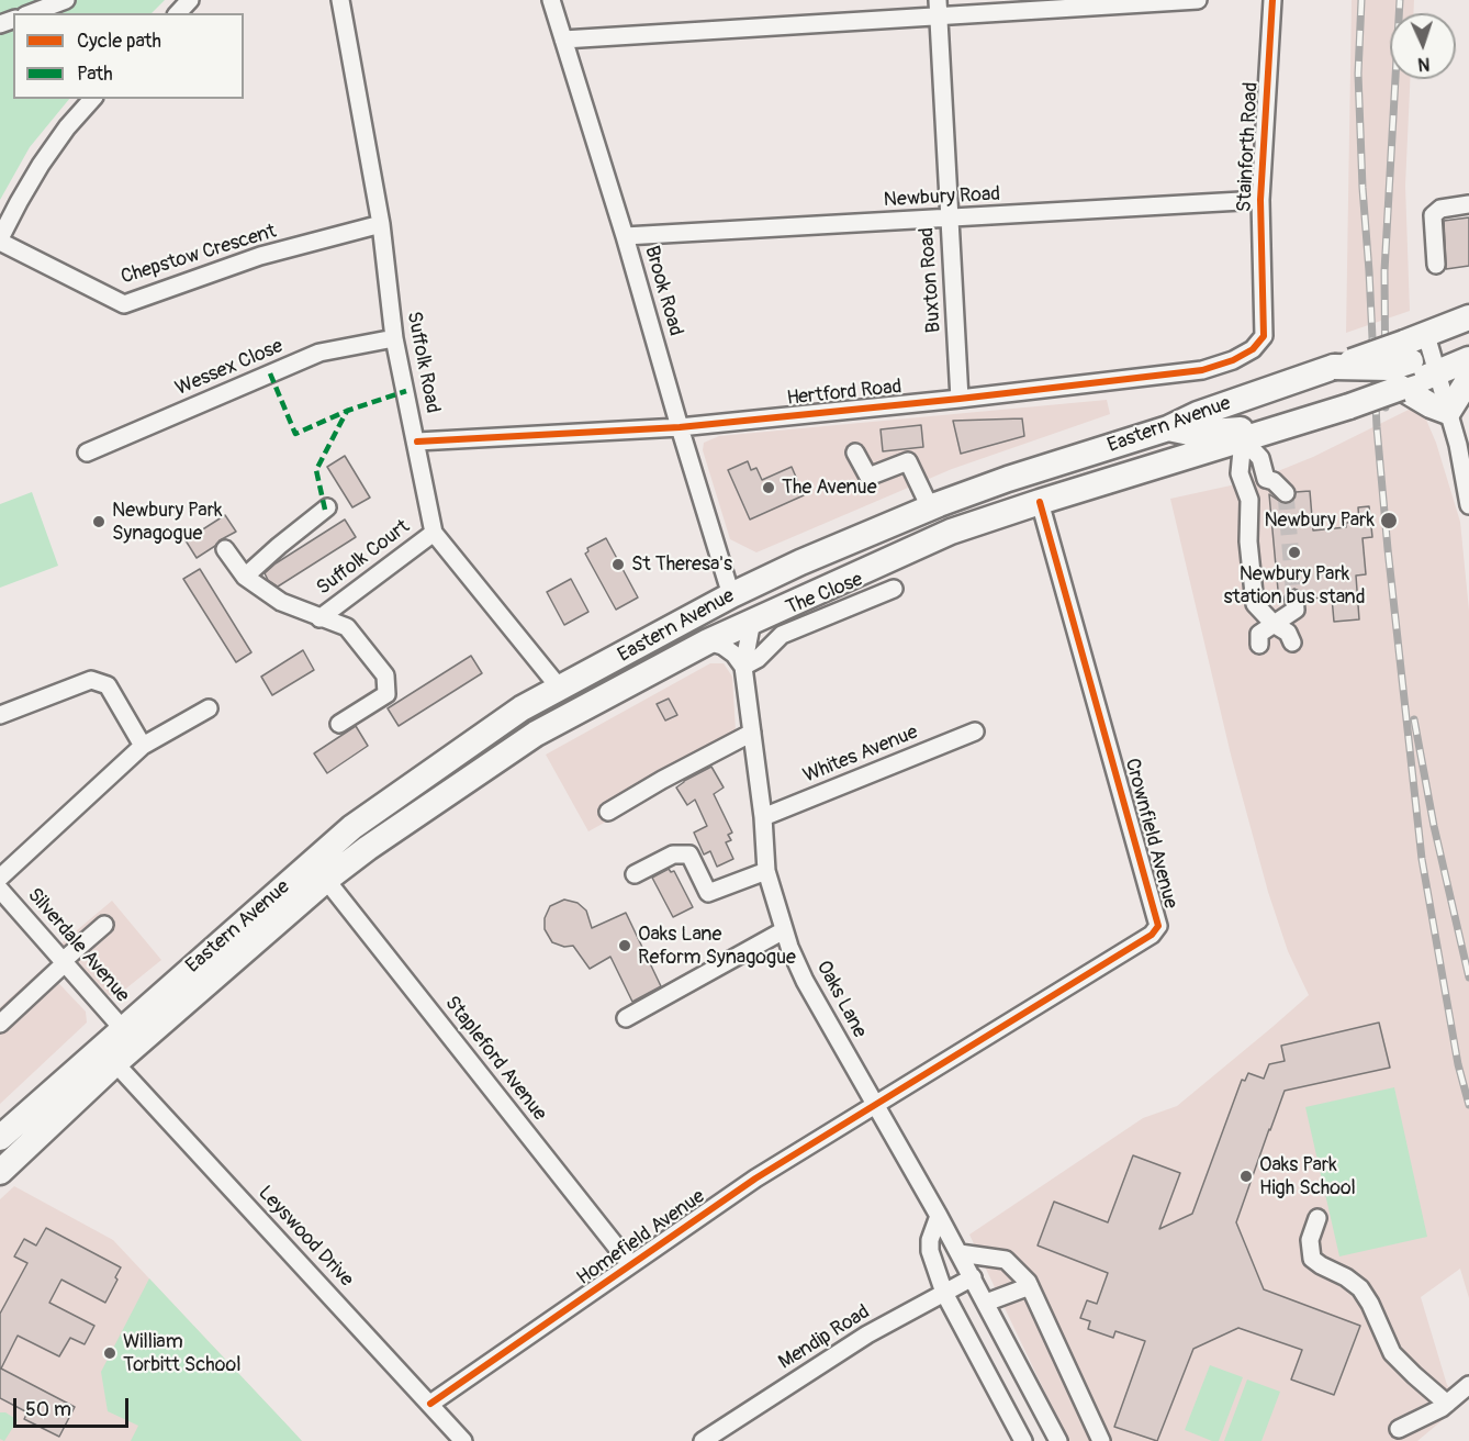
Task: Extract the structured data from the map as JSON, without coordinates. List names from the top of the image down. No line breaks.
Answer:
{"streets":{"highway":["Eastern Avenue"],"street":["Stainforth Road","Newbury Road","Chepstow Crescent","Buxton Road","Brook Road","Suffolk Road","Wessex Close","Hertford Road","Suffolk Court","The Close","Whites Avenue","Crownfield Avenue","Silverdale Avenue","Oaks Lane","Stapleford Avenue","Leyswood Drive","Homefield Avenue","Mendip Road"]},"crossings":[["Stainforth Road","Newbury Road"],["Stainforth Road","Hertford Road"],["Newbury Road","Buxton Road"],["Newbury Road","Brook Road"],["Chepstow Crescent","Suffolk Road"],["Buxton Road","Hertford Road"],["Brook Road","Hertford Road"],["Brook Road","Eastern Avenue"],["Suffolk Road","Wessex Close"],["Suffolk Road","Hertford Road"],["Suffolk Road","Eastern Avenue"],["Suffolk Road","Suffolk Court"],["Eastern Avenue","Crownfield Avenue"],["Eastern Avenue","Silverdale Avenue"],["Eastern Avenue","Oaks Lane"],["Eastern Avenue","Stapleford Avenue"],["Eastern Avenue","Leyswood Drive"],["The Close","Oaks Lane"],["Whites Avenue","Oaks Lane"],["Crownfield Avenue","Oaks Lane"],["Crownfield Avenue","Homefield Avenue"],["Oaks Lane","Homefield Avenue"],["Oaks Lane","Mendip Road"],["Stapleford Avenue","Homefield Avenue"],["Leyswood Drive","Homefield Avenue"]],"places":["The Avenue","Newbury Park","Newbury Park Synagogue","Newbury Park station bus stand","St Theresa's","Oaks Lane Reform Synagogue","Oaks Park High School","William Torbitt School"],"legend":["Cycle path","Path"],"scale_bar":"50 m","north":"bottom"}
